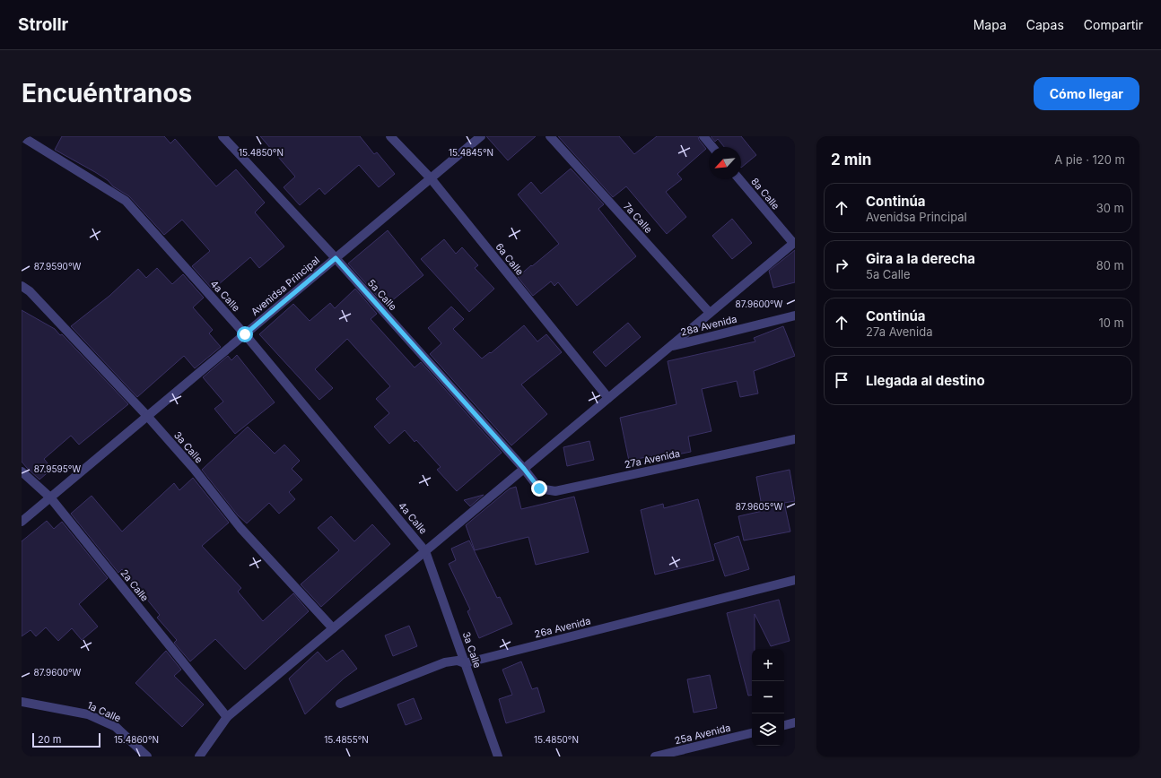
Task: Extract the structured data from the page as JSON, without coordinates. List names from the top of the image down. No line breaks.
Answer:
{"streets":{"street":["8a Calle","7a Calle","6a Calle","Avenidsa Principal","5a Calle","4a Calle","28a Avenida","3a Calle","27a Avenida","2a Calle","26a Avenida","1a Calle","25a Avenida"]},"crossings":[["6a Calle","Avenidsa Principal"],["Avenidsa Principal","5a Calle"],["Avenidsa Principal","4a Calle"],["Avenidsa Principal","3a Calle"],["Avenidsa Principal","2a Calle"],["5a Calle","27a Avenida"],["4a Calle","3a Calle"],["3a Calle","26a Avenida"]],"scale_bar":"20 m","north":"bottom left","page":{"header":"Strollr","nav":["Mapa","Capas","Compartir"],"buttons":"Cómo llegar","title":"Encuéntranos","heading":["2 min","A pie · 120 m"],"list":[["Continúa","Avenidsa Principal","30 m"],["Gira a la derecha","5a Calle","80 m"],["Continúa","27a Avenida","10 m"],"Llegada al destino"],"map_buttons":["+","−"],"scale":"20 m"},"coordinates":["15.4850°N","15.4845°N","87.9590°W","87.9600°W","87.9595°W","87.9605°W","15.4860°N","15.4855°N"]}
